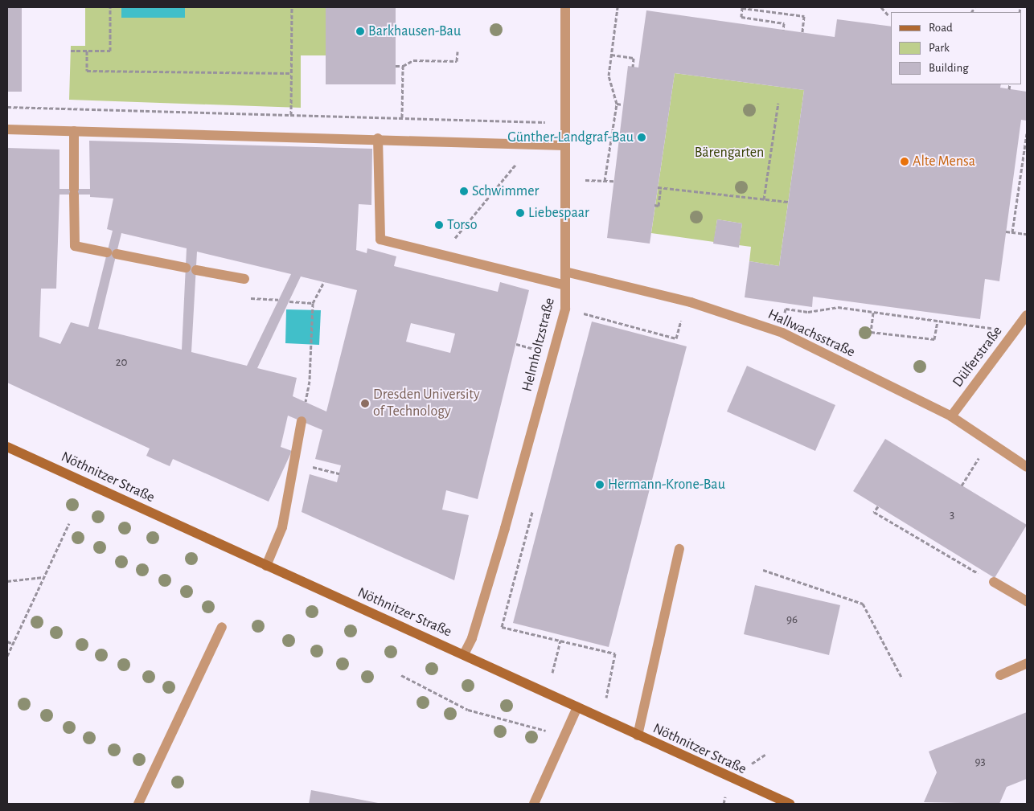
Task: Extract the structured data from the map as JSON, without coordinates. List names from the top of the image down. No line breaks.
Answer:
{"streets":{"street":["Hallwachsstraße","Helmholtzstraße","Dülferstraße","Nöthnitzer Straße"]},"crossings":[["Hallwachsstraße","Helmholtzstraße"],["Hallwachsstraße","Dülferstraße"],["Helmholtzstraße","Nöthnitzer Straße"]],"parks":["Bärengarten"],"places":["Barkhausen-Bau","Günther-Landgraf-Bau","Alte Mensa","Schwimmer","Liebespaar","Torso","Dresden University of Technology","Hermann-Krone-Bau"],"house_numbers":["20","3","96","93"],"legend":["Road","Park","Building"]}
